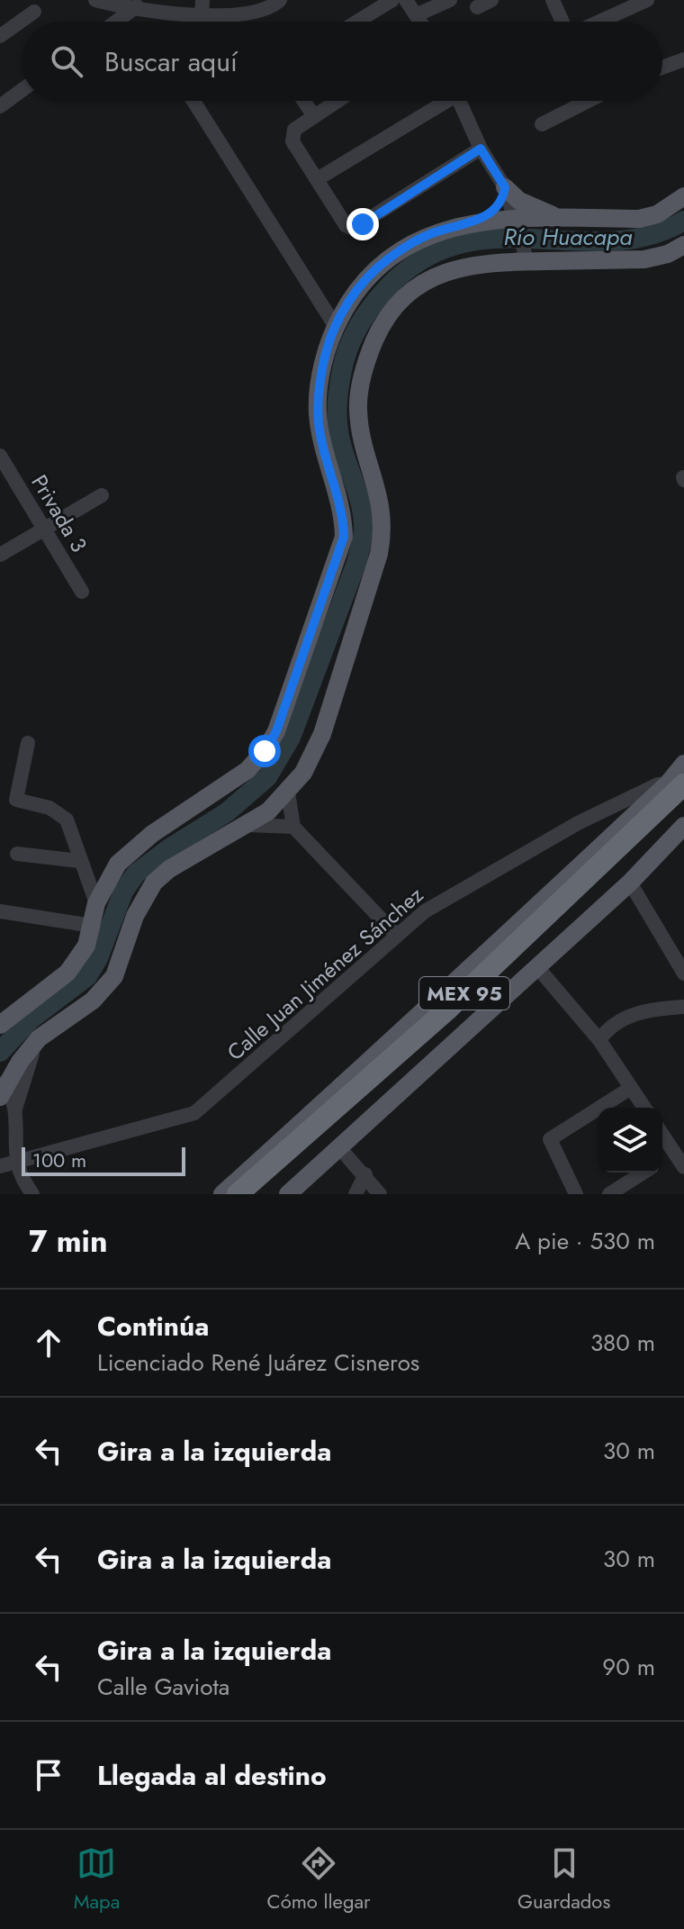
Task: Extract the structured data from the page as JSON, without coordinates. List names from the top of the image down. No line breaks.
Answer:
{"streets":{"highway":["MEX 95"],"street":["Privada 3","Calle Juan Jiménez Sánchez"]},"crossings":[["Calle Juan Jiménez Sánchez","MEX 95"]],"water":["Río Huacapa"],"scale_bar":"100 m","page":{"search":"Buscar aquí","scale":"100 m","heading":["7 min","A pie · 530 m"],"list":[["Continúa","Licenciado René Juárez Cisneros","380 m"],["Gira a la izquierda","30 m"],["Gira a la izquierda","30 m"],["Gira a la izquierda","Calle Gaviota","90 m"],"Llegada al destino"],"nav":["Mapa","Cómo llegar","Guardados"]}}
